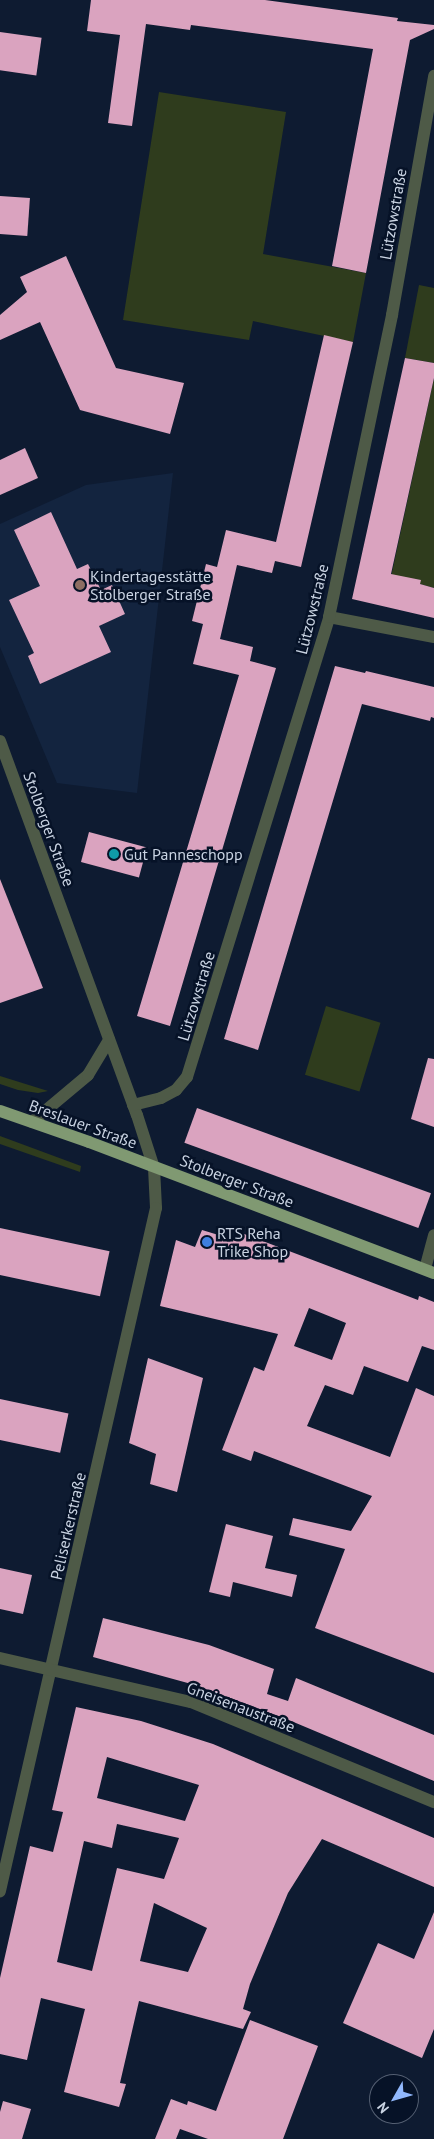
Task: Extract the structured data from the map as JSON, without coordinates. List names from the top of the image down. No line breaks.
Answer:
{"streets":{"main road":["Stolberger Straße","Breslauer Straße"],"street":["Lützowstraße","Peliserkerstraße","Gneisenaustraße"]},"crossings":[["Lützowstraße","Stolberger Straße"],["Stolberger Straße","Breslauer Straße"],["Stolberger Straße","Peliserkerstraße"],["Breslauer Straße","Peliserkerstraße"],["Peliserkerstraße","Gneisenaustraße"]],"places":["Kindertagesstätte Stolberger Straße","Gut Panneschopp","RTS Reha Trike Shop"],"north":"bottom left"}
